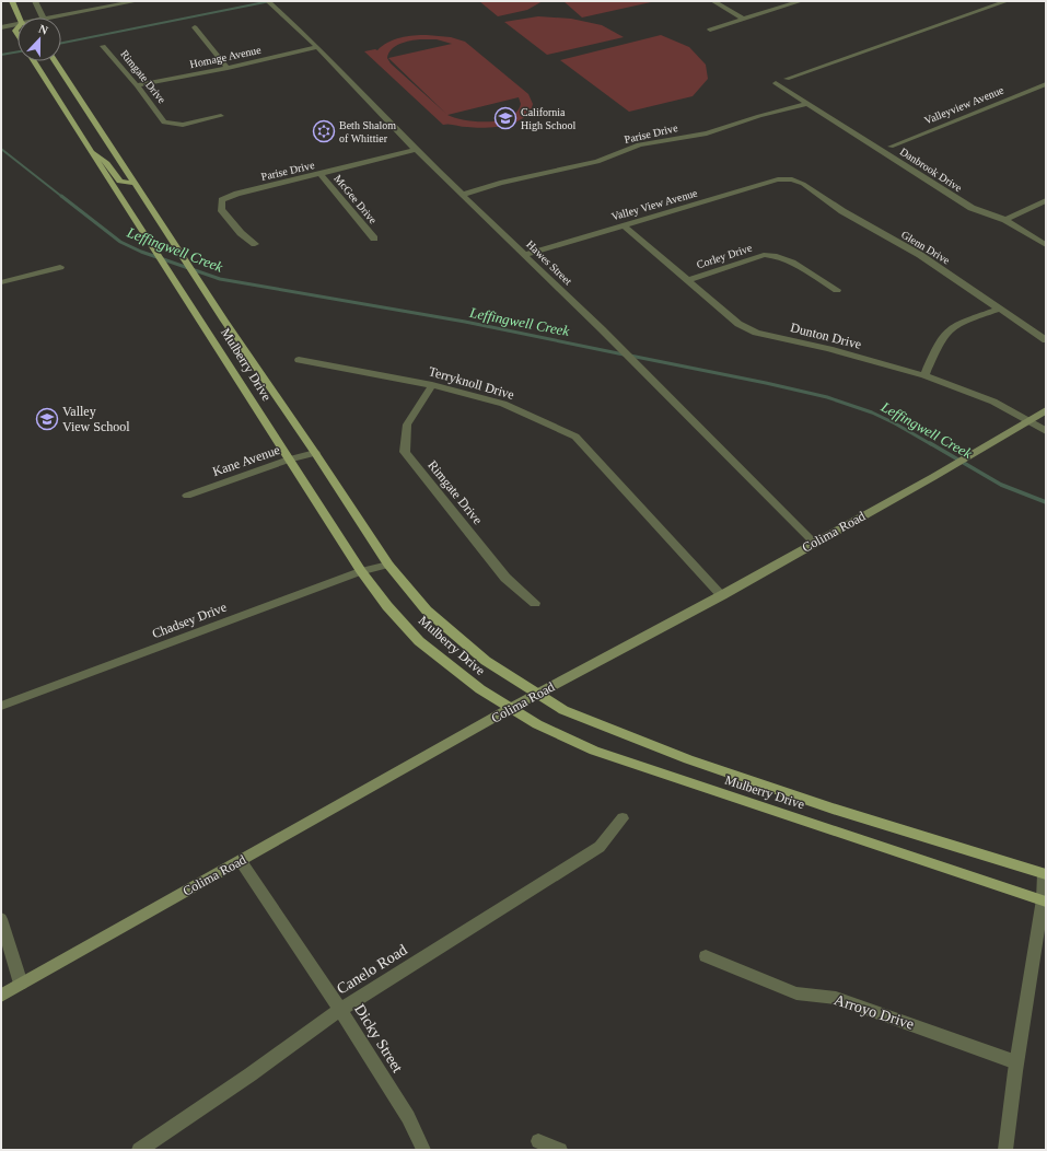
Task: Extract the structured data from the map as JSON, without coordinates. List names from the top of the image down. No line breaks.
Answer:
{"streets":{"main road":["Mulberry Drive","Colima Road"],"street":["Homage Avenue","Rimgate Drive","Valleyview Avenue","Parise Drive","Danbrook Drive","McGee Drive","Valley View Avenue","Glenn Drive","Corley Drive","Hawes Street","Dunton Drive","Terryknoll Drive","Kane Avenue","Chadsey Drive","Canelo Road","Arroyo Drive","Dicky Street"]},"crossings":[["Homage Avenue","Rimgate Drive"],["Homage Avenue","Hawes Street"],["Rimgate Drive","Terryknoll Drive"],["Parise Drive","Danbrook Drive"],["Parise Drive","McGee Drive"],["Parise Drive","Hawes Street"],["Valley View Avenue","Glenn Drive"],["Valley View Avenue","Hawes Street"],["Valley View Avenue","Dunton Drive"],["Corley Drive","Dunton Drive"],["Hawes Street","Colima Road"],["Dunton Drive","Colima Road"],["Mulberry Drive","Kane Avenue"],["Mulberry Drive","Colima Road"],["Mulberry Drive","Chadsey Drive"],["Terryknoll Drive","Colima Road"],["Colima Road","Dicky Street"],["Canelo Road","Dicky Street"]],"water":["Leffingwell Creek"],"places":{"school or university":["California High School","Valley View School"],"synagogue":["Beth Shalom of Whittier"]},"north":"top"}
